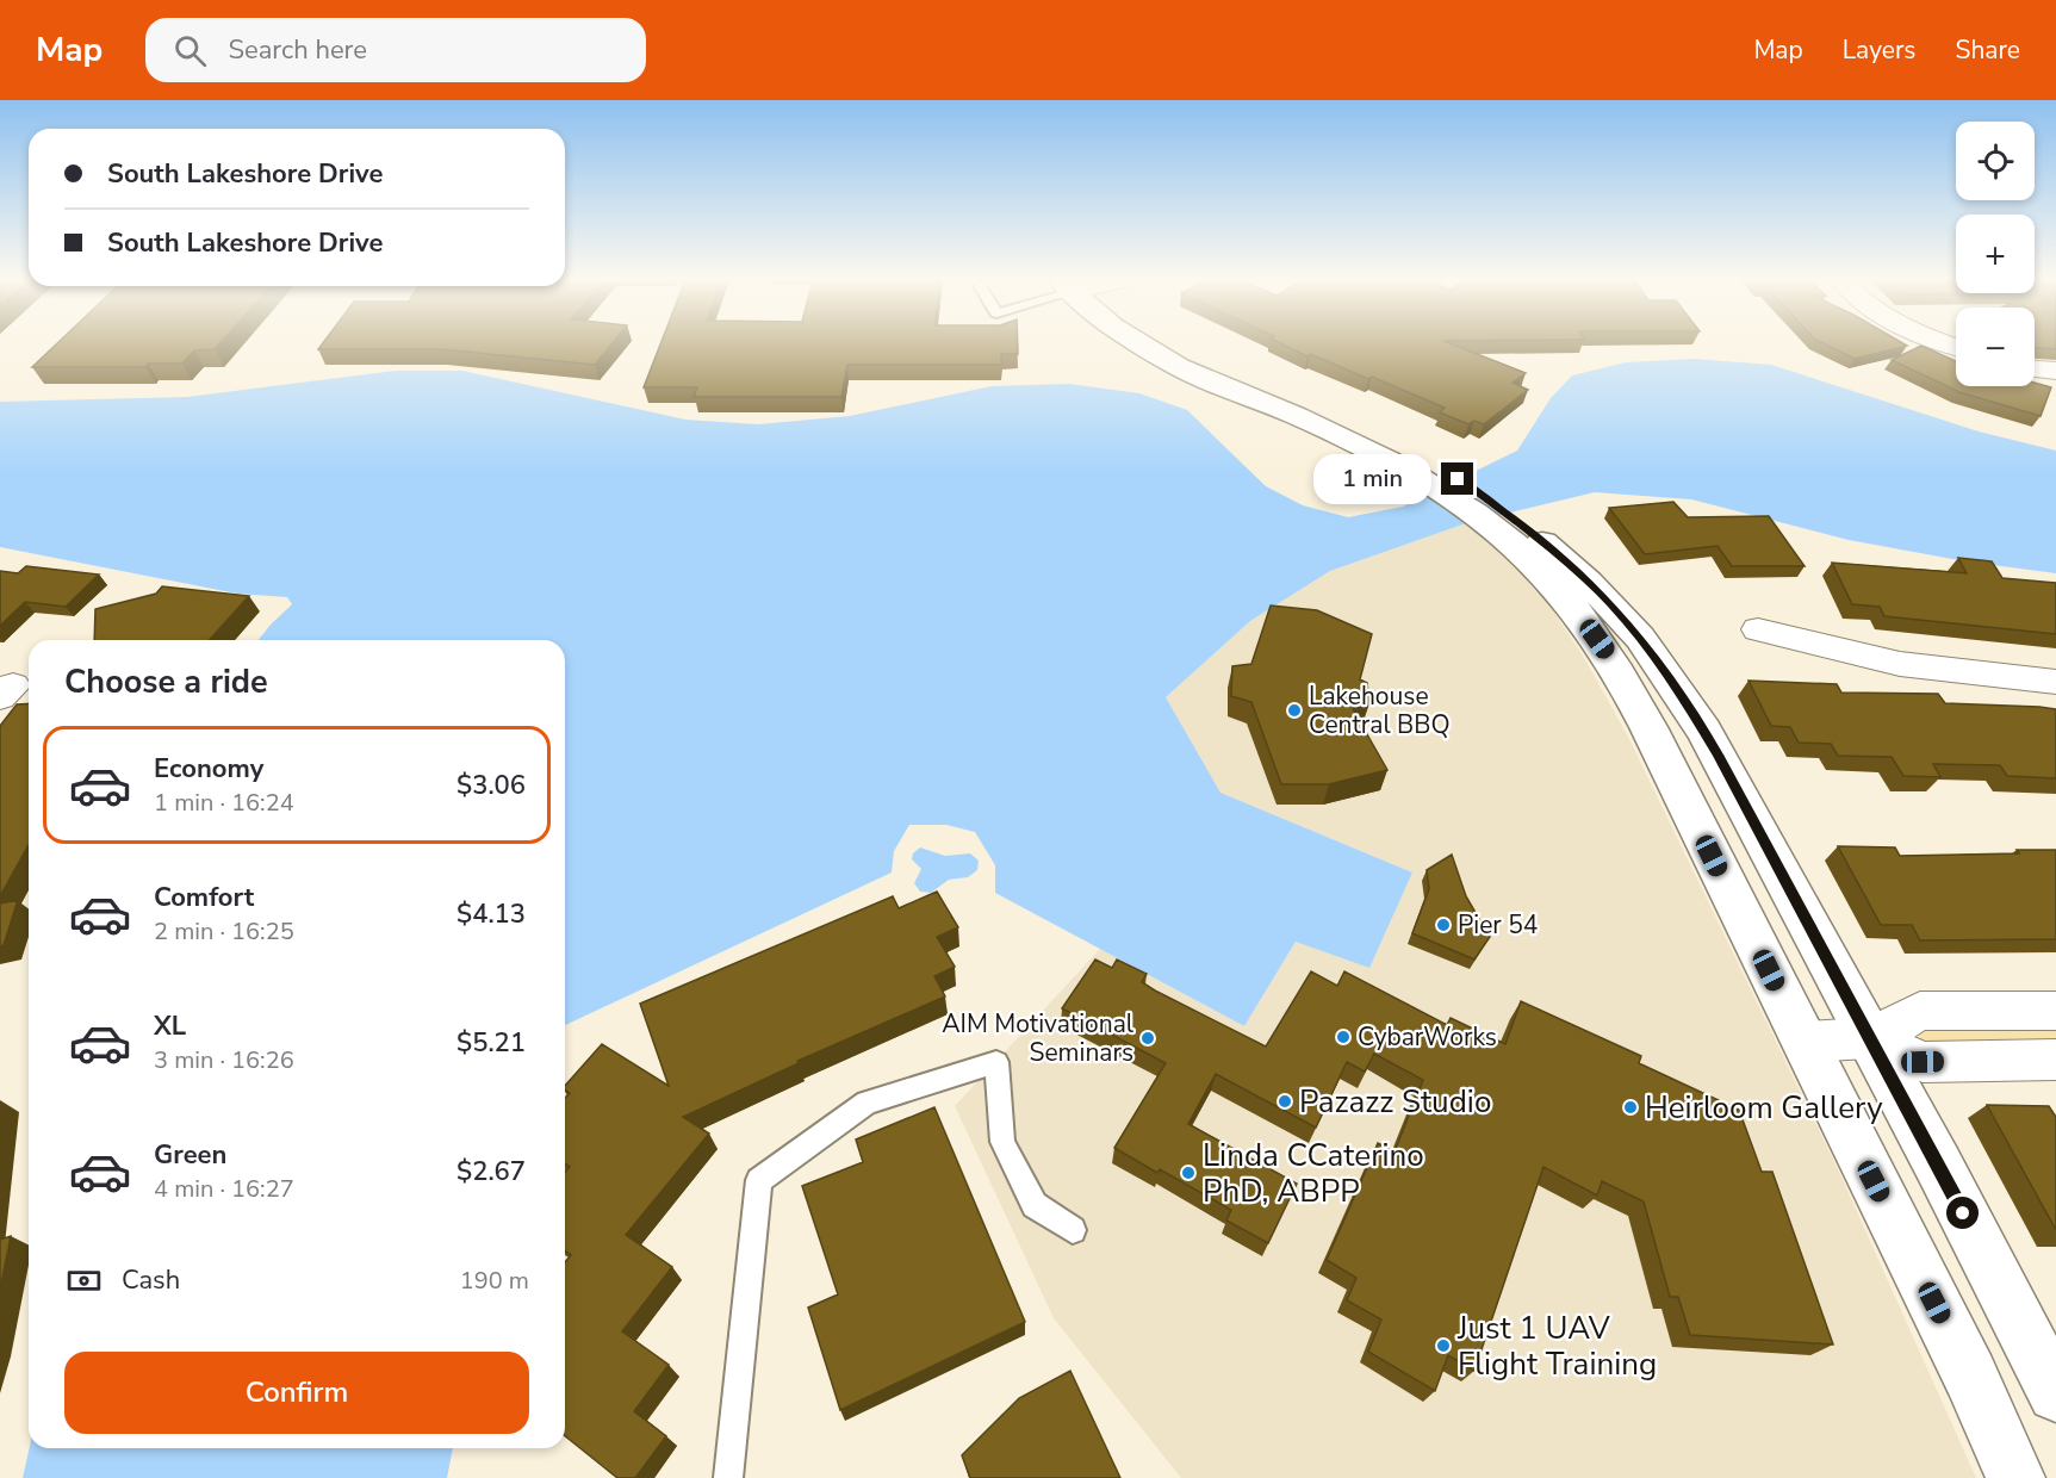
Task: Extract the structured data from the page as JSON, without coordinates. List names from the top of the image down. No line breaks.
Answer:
{"places":["Lakehouse Central BBQ","Pier 54","CybarWorks","AIM Motivational Seminars","Pazazz Studio","Heirloom Gallery","Linda CCaterino PhD, ABPP","Just 1 UAV Flight Training"],"page":{"header":"Map","search":"Search here","nav":["Map","Layers","Share"],"map_buttons":["+","−"],"banner":["South Lakeshore Drive","South Lakeshore Drive"],"bubble":"1 min","heading":"Choose a ride","list":[{"name":"Economy","note":"1 min · 16:24","value":"$3.06"},{"name":"Comfort","note":"2 min · 16:25","value":"$4.13"},{"name":"XL","note":"3 min · 16:26","value":"$5.21"},{"name":"Green","note":"4 min · 16:27","value":"$2.67"}],"pay":["Cash","190 m"],"buttons":"Confirm"}}
